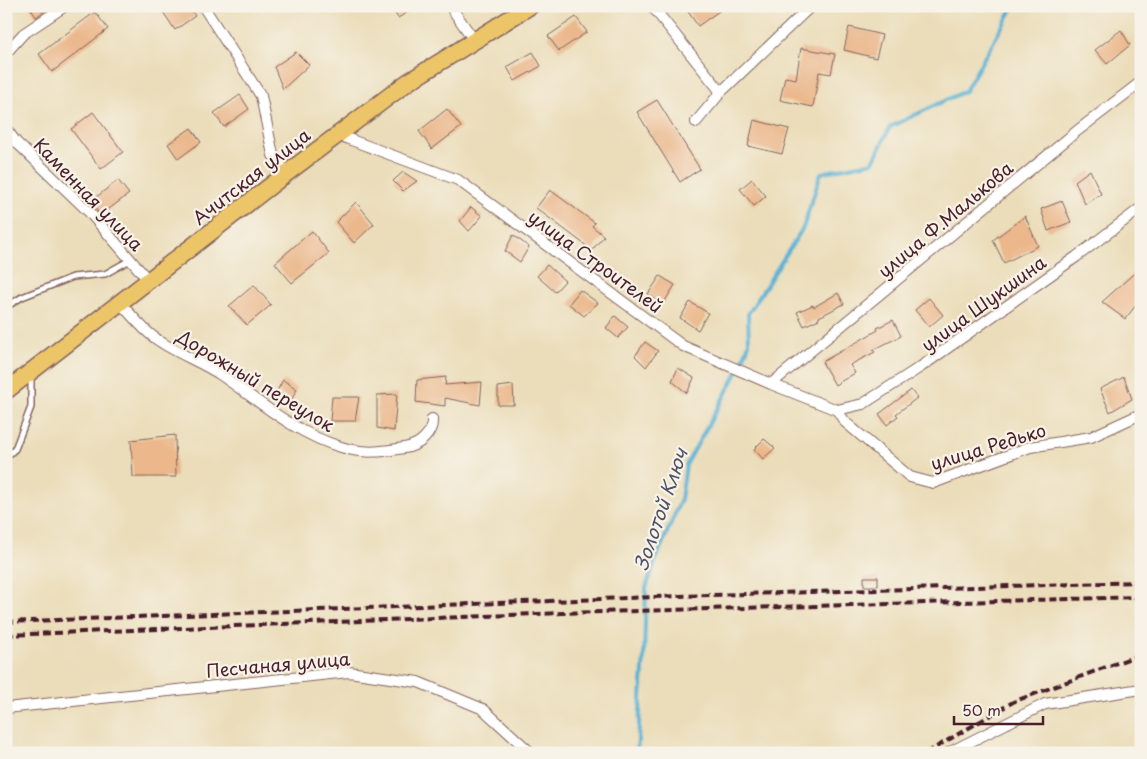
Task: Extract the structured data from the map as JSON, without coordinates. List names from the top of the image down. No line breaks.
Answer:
{"streets":{"main road":["Ачитская улица"],"street":["Каменная улица","улица Ф.Малькова","улица Строителей","улица Шукшина","Дорожный переулок","улица Редько","Песчаная улица"]},"crossings":[["Ачитская улица","Каменная улица"],["Ачитская улица","улица Строителей"],["Ачитская улица","Дорожный переулок"],["улица Ф.Малькова","улица Строителей"],["улица Строителей","улица Шукшина"],["улица Строителей","улица Редько"],["улица Шукшина","улица Редько"]],"water":["Золотой Ключ"],"scale_bar":"50 m"}
